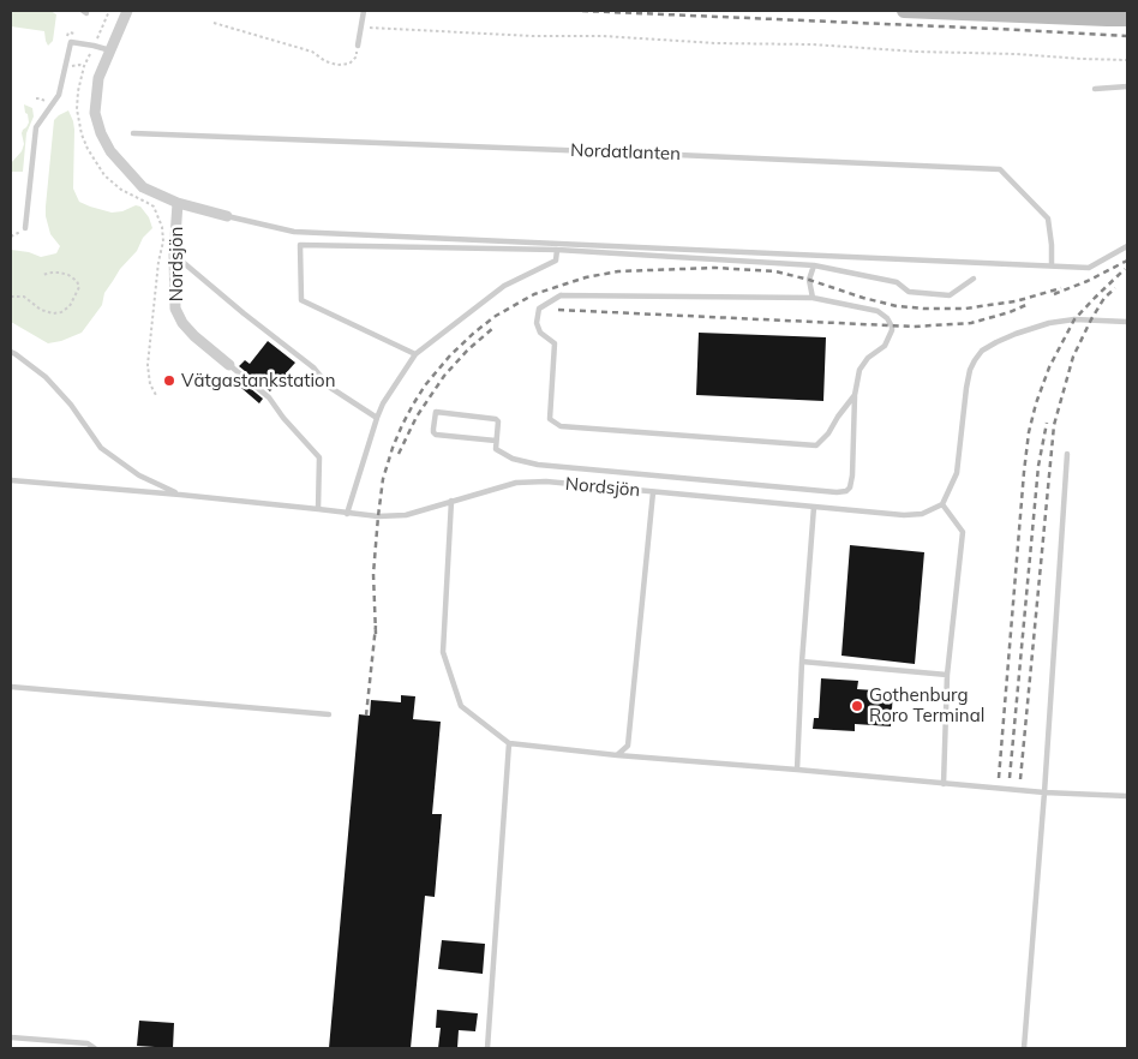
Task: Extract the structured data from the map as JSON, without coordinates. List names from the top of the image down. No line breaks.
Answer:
{"streets":{"street":["Nordsjön"],"lane":["Nordatlanten"]},"places":["Vätgastankstation","Gothenburg Roro Terminal"]}
